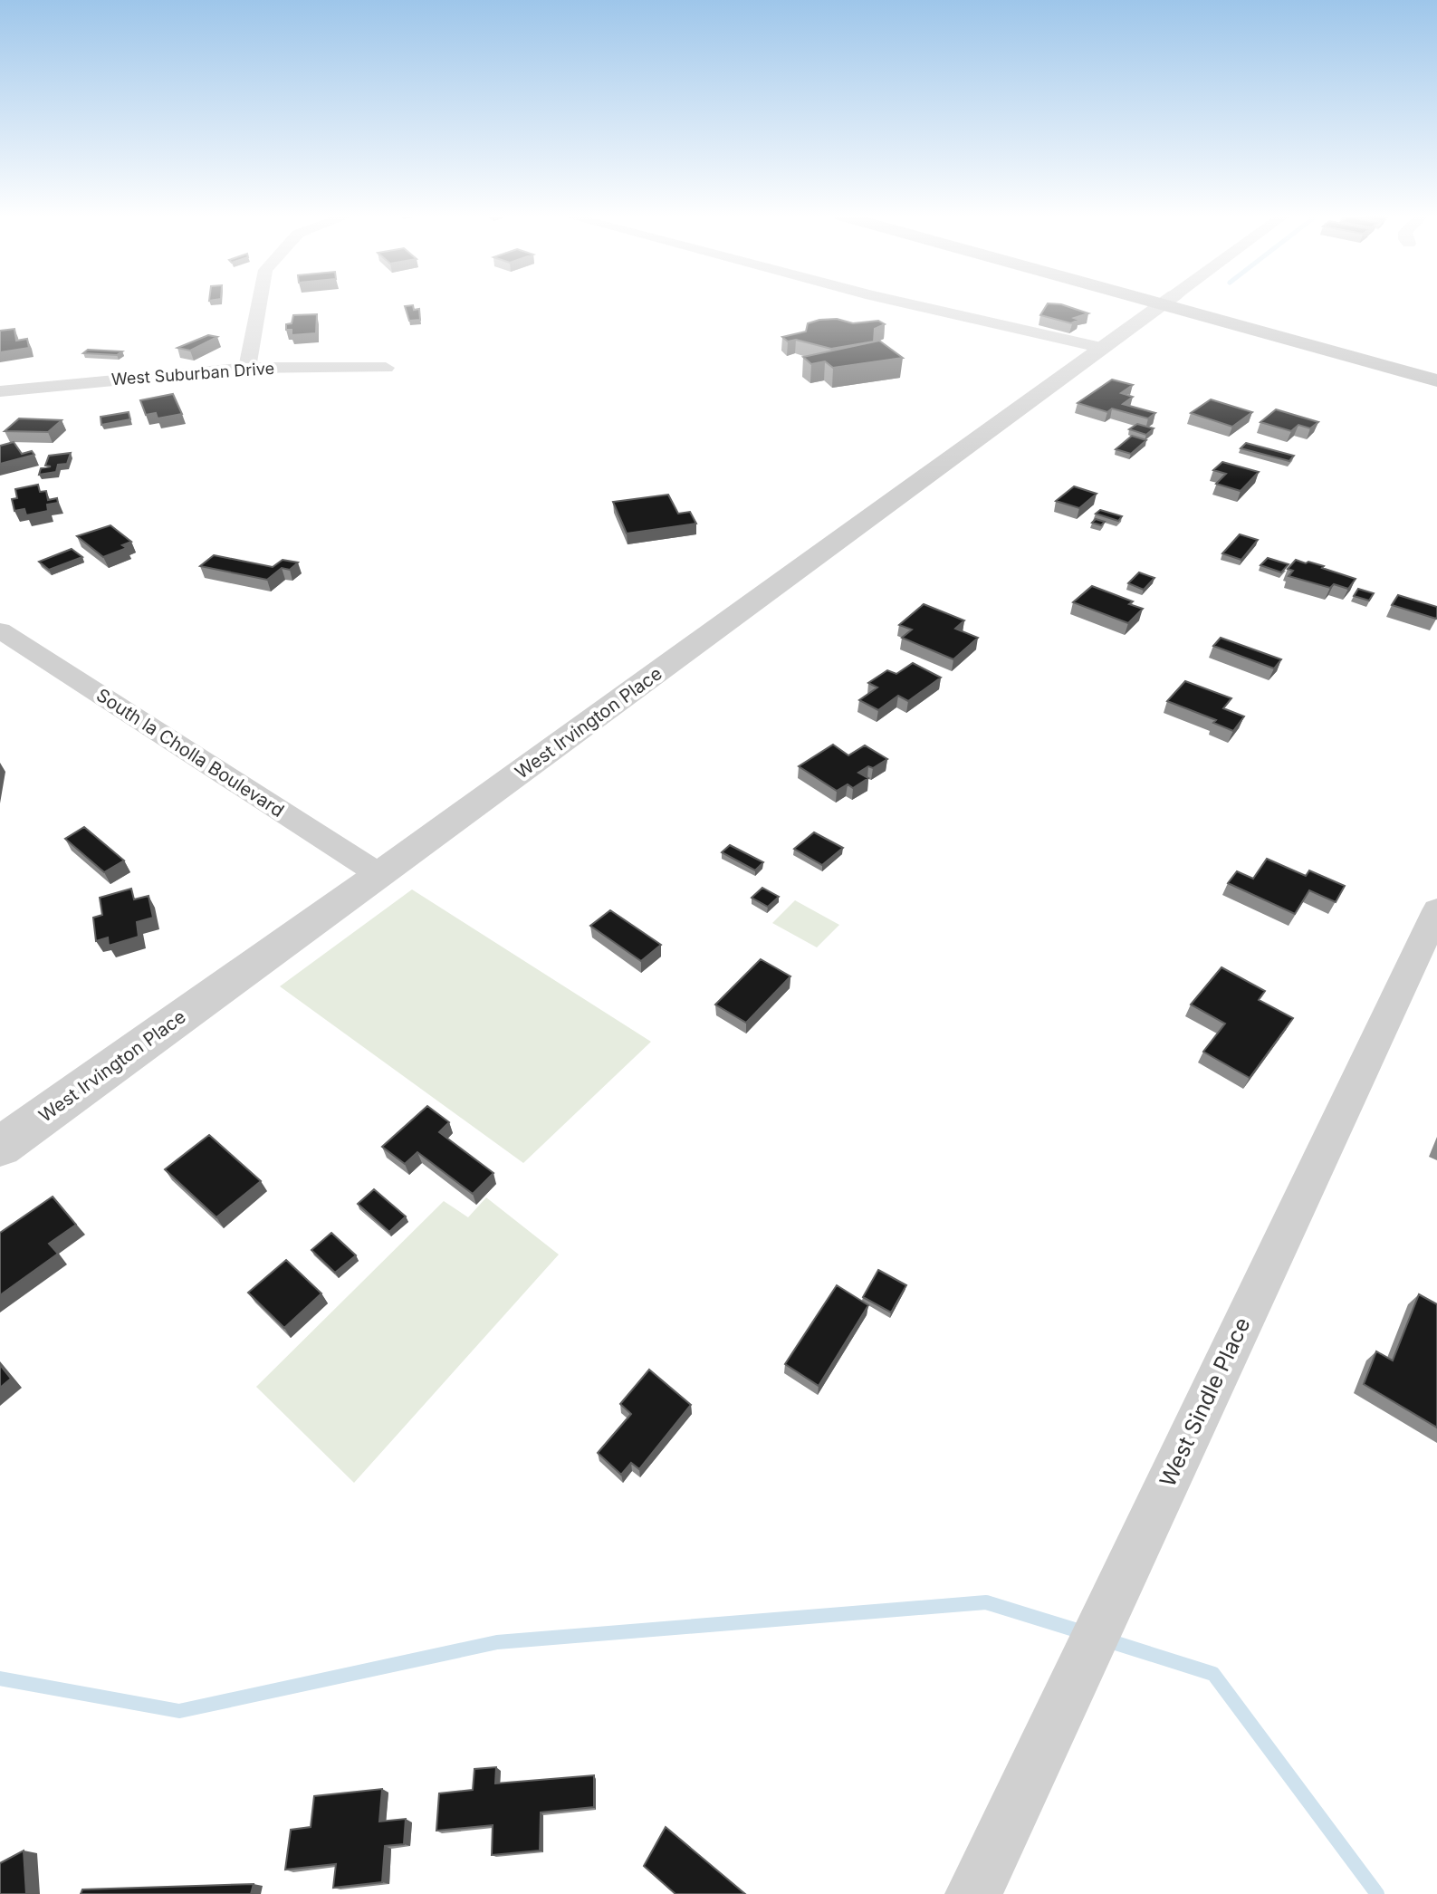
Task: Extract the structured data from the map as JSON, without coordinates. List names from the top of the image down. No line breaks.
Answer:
{"streets":{"street":["West Suburban Drive","West Irvington Place","South la Cholla Boulevard","West Sindle Place"]},"crossings":[["West Irvington Place","South la Cholla Boulevard"]]}
